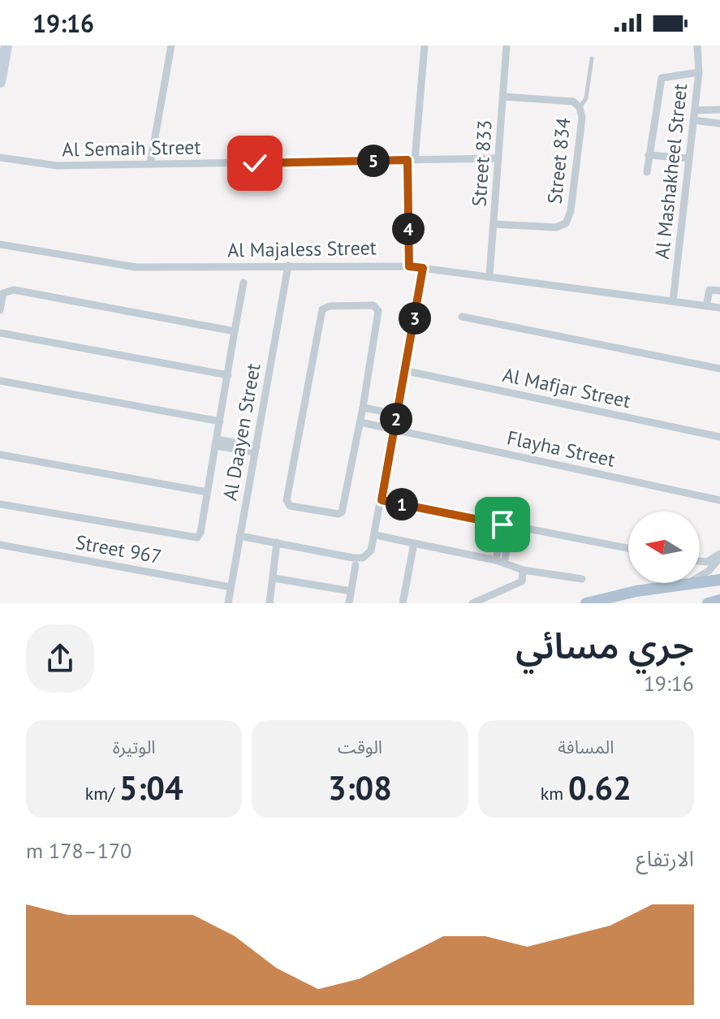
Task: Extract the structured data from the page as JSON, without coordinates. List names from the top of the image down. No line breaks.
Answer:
{"streets":{"street":["Al Semaih Street","Street 834","Street 833","Al Mashakheel Street","Al Majaless Street","Al Mafjar Street","Al Daayen Street","Flayha Street","Street 967"]},"crossings":[["Al Semaih Street","Street 833"],["Street 834","Street 833"],["Street 833","Al Majaless Street"],["Al Mashakheel Street","Al Majaless Street"],["Al Majaless Street","Al Daayen Street"],["Al Daayen Street","Street 967"]],"north":"left","page":{"status":"19:16","pins":["5","4","3","2","1"],"heading":["جري مسائي","19:16"],"stats":[["المسافة","0.62 km"],["الوقت","3:08"],["الوتيرة","5:04 /km"]],"chart":["الارتفاع","170–178 m"]}}
